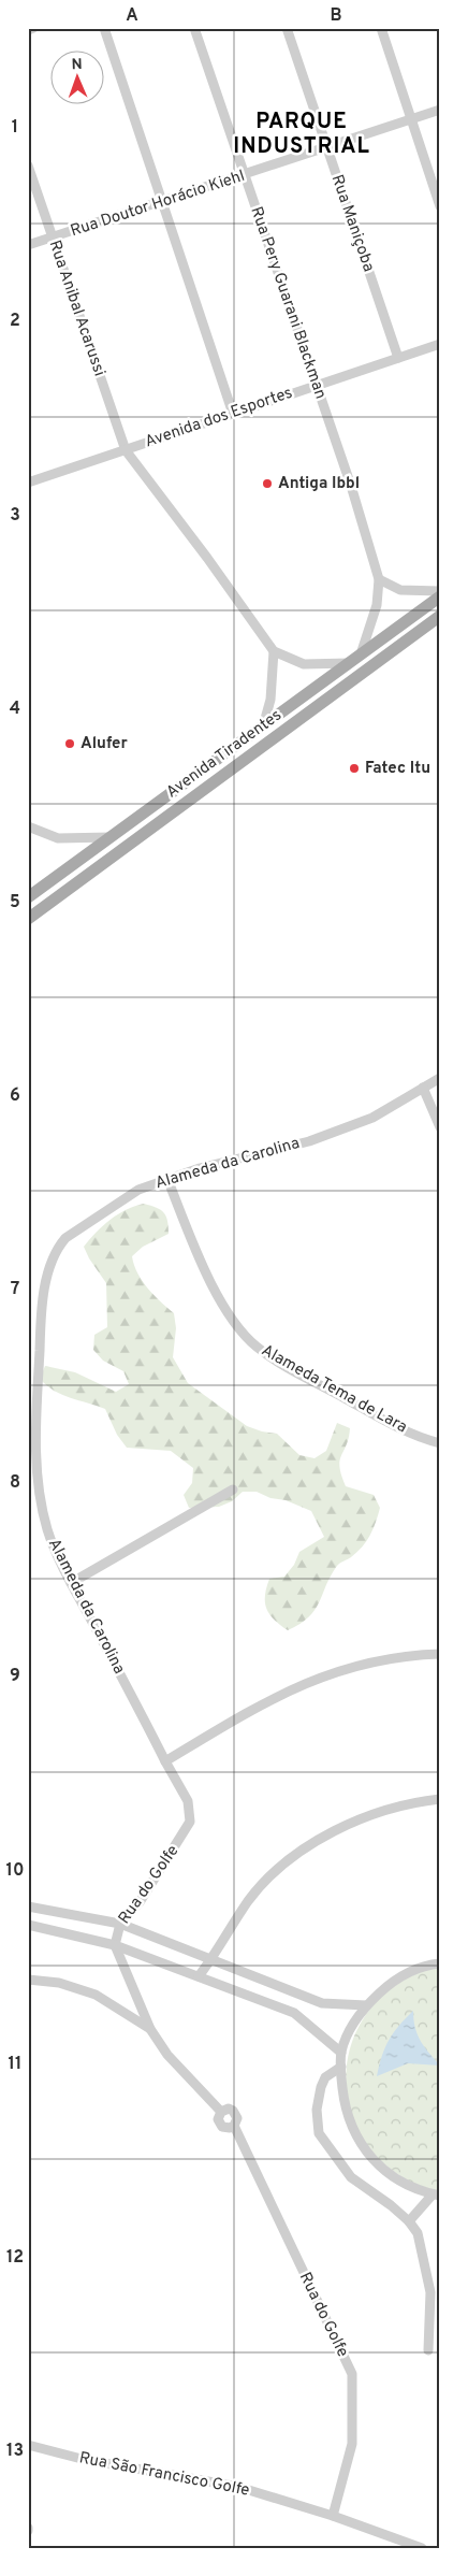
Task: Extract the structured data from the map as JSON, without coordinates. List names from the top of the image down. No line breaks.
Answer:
{"streets":{"main road":["Avenida Tiradentes"],"street":["Rua Doutor Horácio Kiehl","Rua Maniçoba","Rua Pery Guarani Blackman","Rua Anibal Acarussi","Avenida dos Esportes","Alameda da Carolina","Alameda Tema de Lara","Rua do Golfe","Rua São Francisco Golfe"]},"crossings":[["Rua Doutor Horácio Kiehl","Rua Maniçoba"],["Rua Doutor Horácio Kiehl","Rua Pery Guarani Blackman"],["Rua Doutor Horácio Kiehl","Rua Anibal Acarussi"],["Rua Maniçoba","Avenida dos Esportes"],["Rua Pery Guarani Blackman","Avenida dos Esportes"],["Rua Pery Guarani Blackman","Avenida Tiradentes"],["Rua Anibal Acarussi","Avenida dos Esportes"],["Alameda da Carolina","Alameda Tema de Lara"],["Alameda da Carolina","Rua do Golfe"],["Rua do Golfe","Rua São Francisco Golfe"]],"districts":["PARQUE INDUSTRIAL"],"places":["Antiga Ibbl","Alufer","Fatec Itu"],"north":"top","grid":{"columns":["A","B"],"rows":["1","2","3","4","5","6","7","8","9","10","11","12","13"]}}
